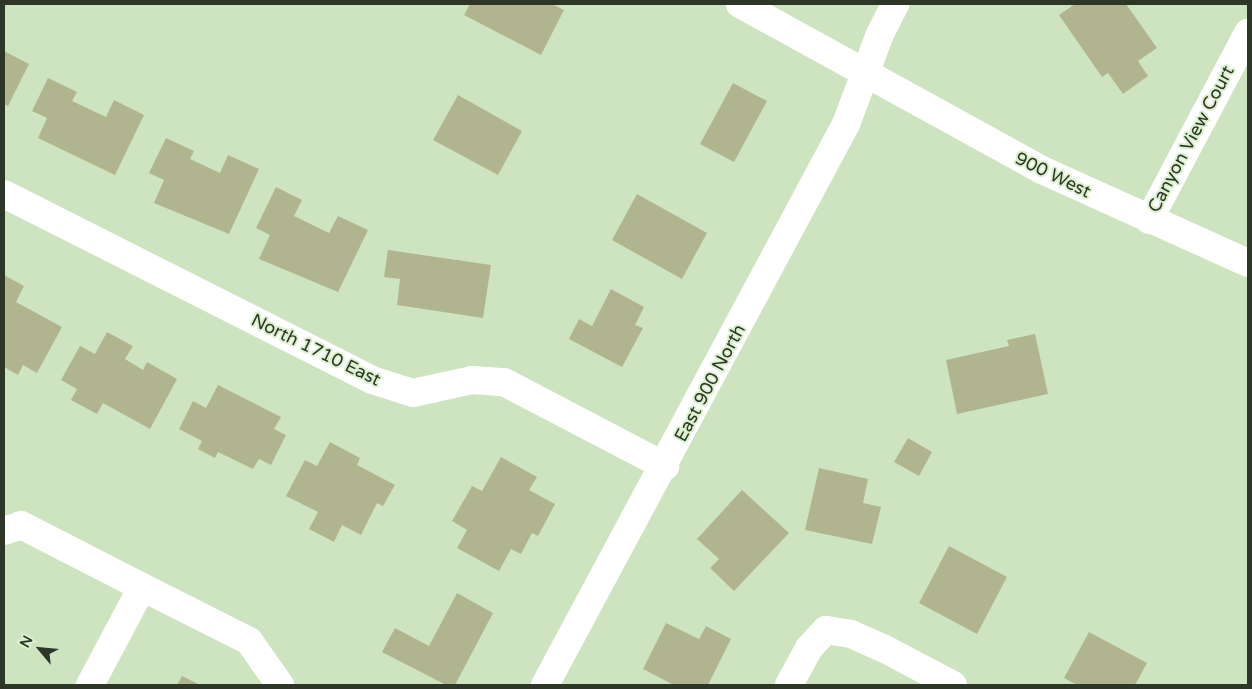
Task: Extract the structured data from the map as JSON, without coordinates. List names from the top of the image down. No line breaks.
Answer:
{"streets":{"street":["Canyon View Court","900 West","North 1710 East","East 900 North"]},"crossings":[["Canyon View Court","900 West"],["900 West","East 900 North"],["North 1710 East","East 900 North"]],"north":"top left"}
